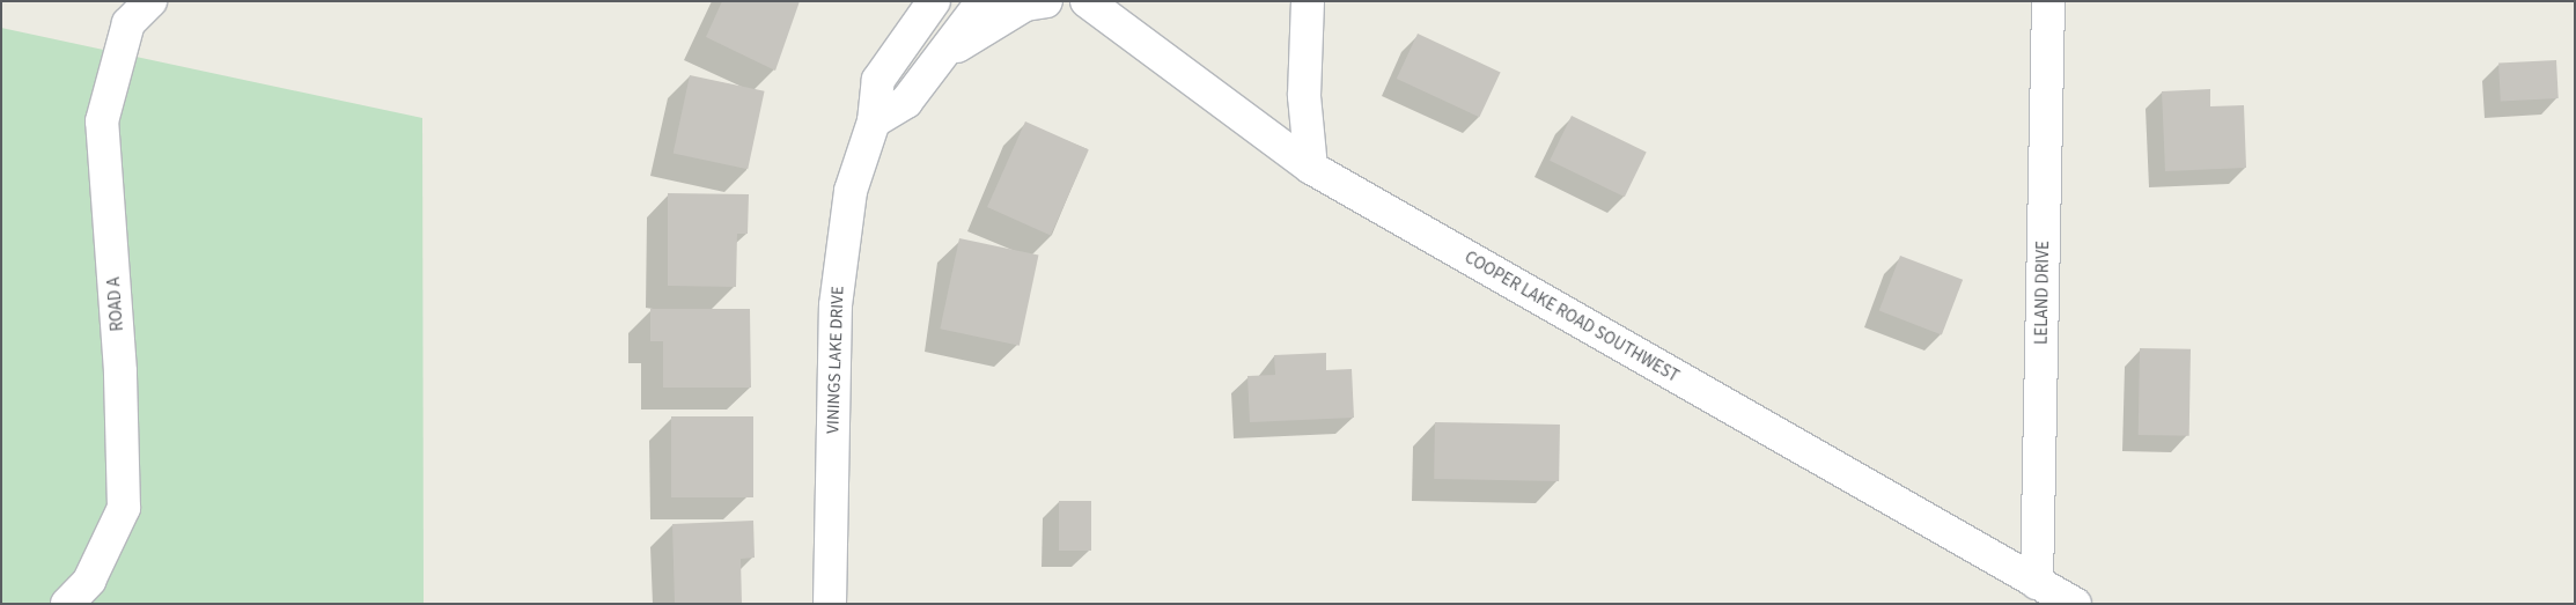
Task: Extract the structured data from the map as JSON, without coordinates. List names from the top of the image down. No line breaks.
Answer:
{"streets":{"street":["LELAND DRIVE","ROAD A","COOPER LAKE ROAD SOUTHWEST","VININGS LAKE DRIVE"]},"crossings":[["LELAND DRIVE","COOPER LAKE ROAD SOUTHWEST"]]}
